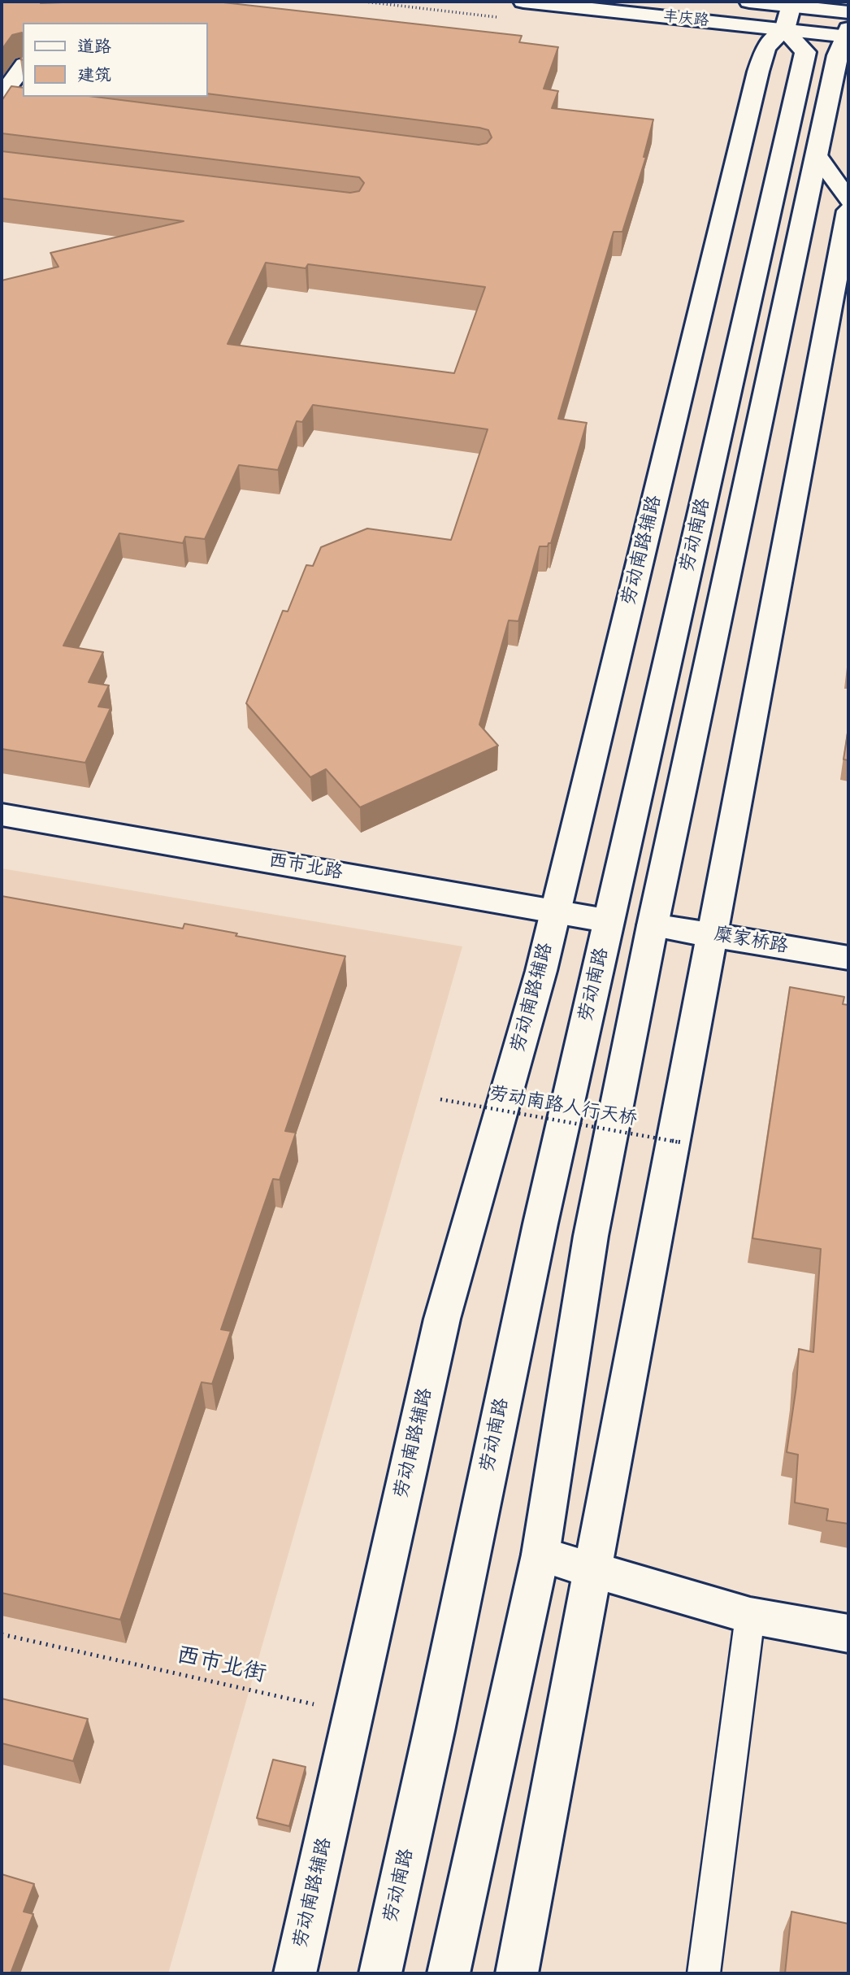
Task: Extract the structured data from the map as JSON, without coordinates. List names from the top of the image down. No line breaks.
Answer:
{"streets":{"street":["丰庆路","劳动南路","劳动南路辅路","西市北路","糜家桥路"],"path":["劳动南路人行天桥","西市北街"]},"crossings":[["丰庆路","劳动南路"],["丰庆路","劳动南路辅路"],["劳动南路","劳动南路辅路"],["劳动南路","西市北路"],["劳动南路","糜家桥路"],["劳动南路辅路","西市北路"],["劳动南路辅路","西市北街"]],"legend":["道路","建筑"]}
